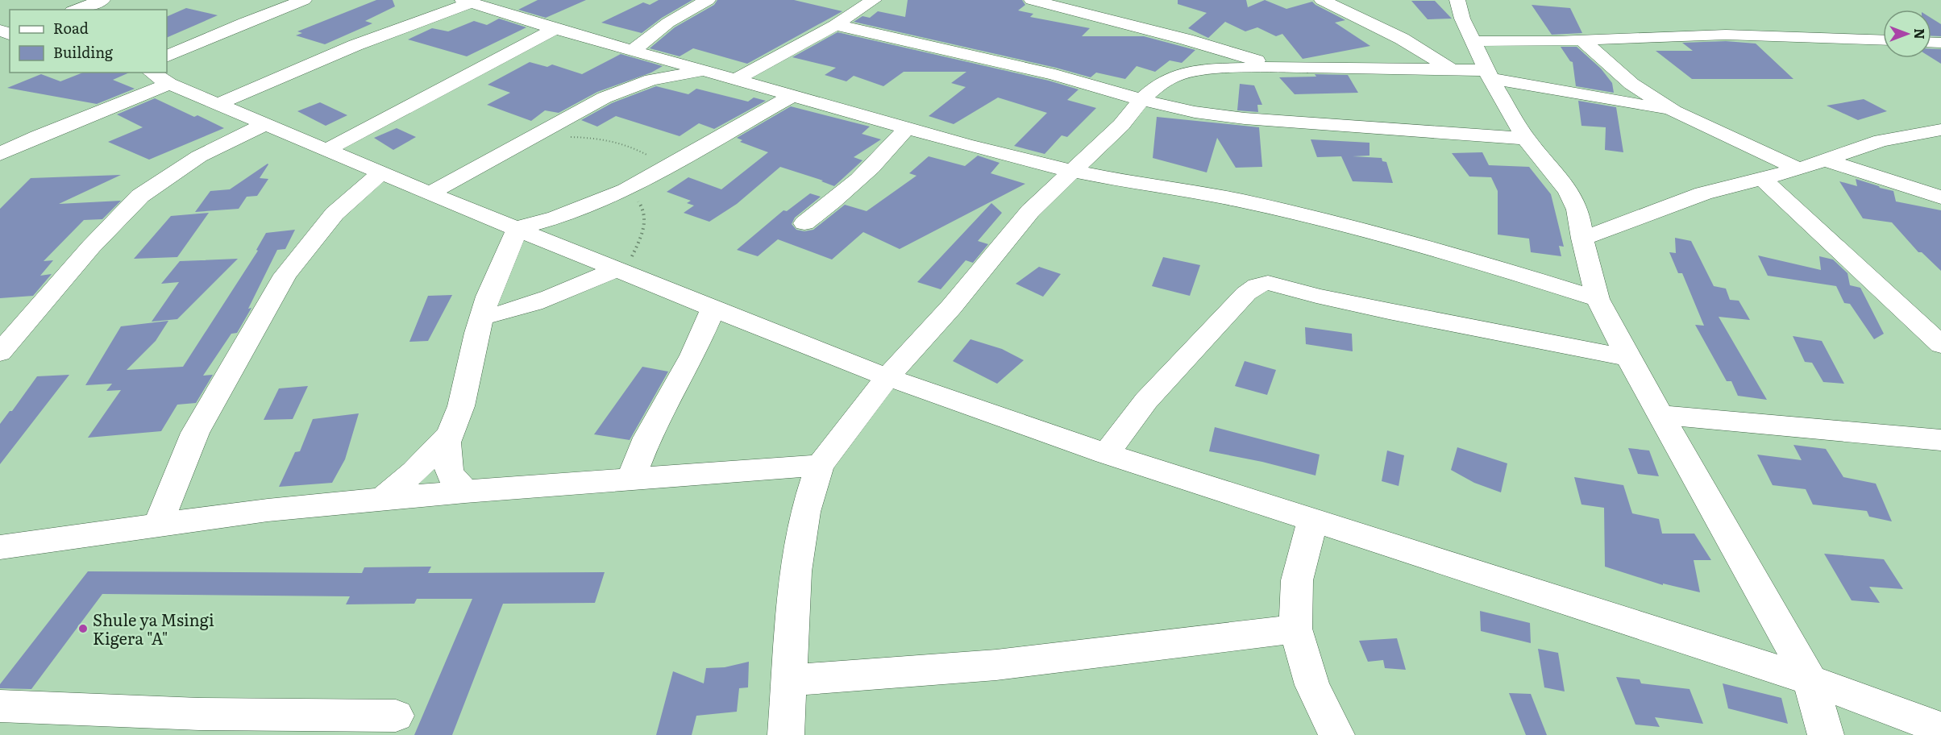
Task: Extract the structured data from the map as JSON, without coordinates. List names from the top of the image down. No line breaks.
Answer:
{"places":["Shule ya Msingi Kigera \"A\""],"legend":["Road","Building"],"north":"right"}
